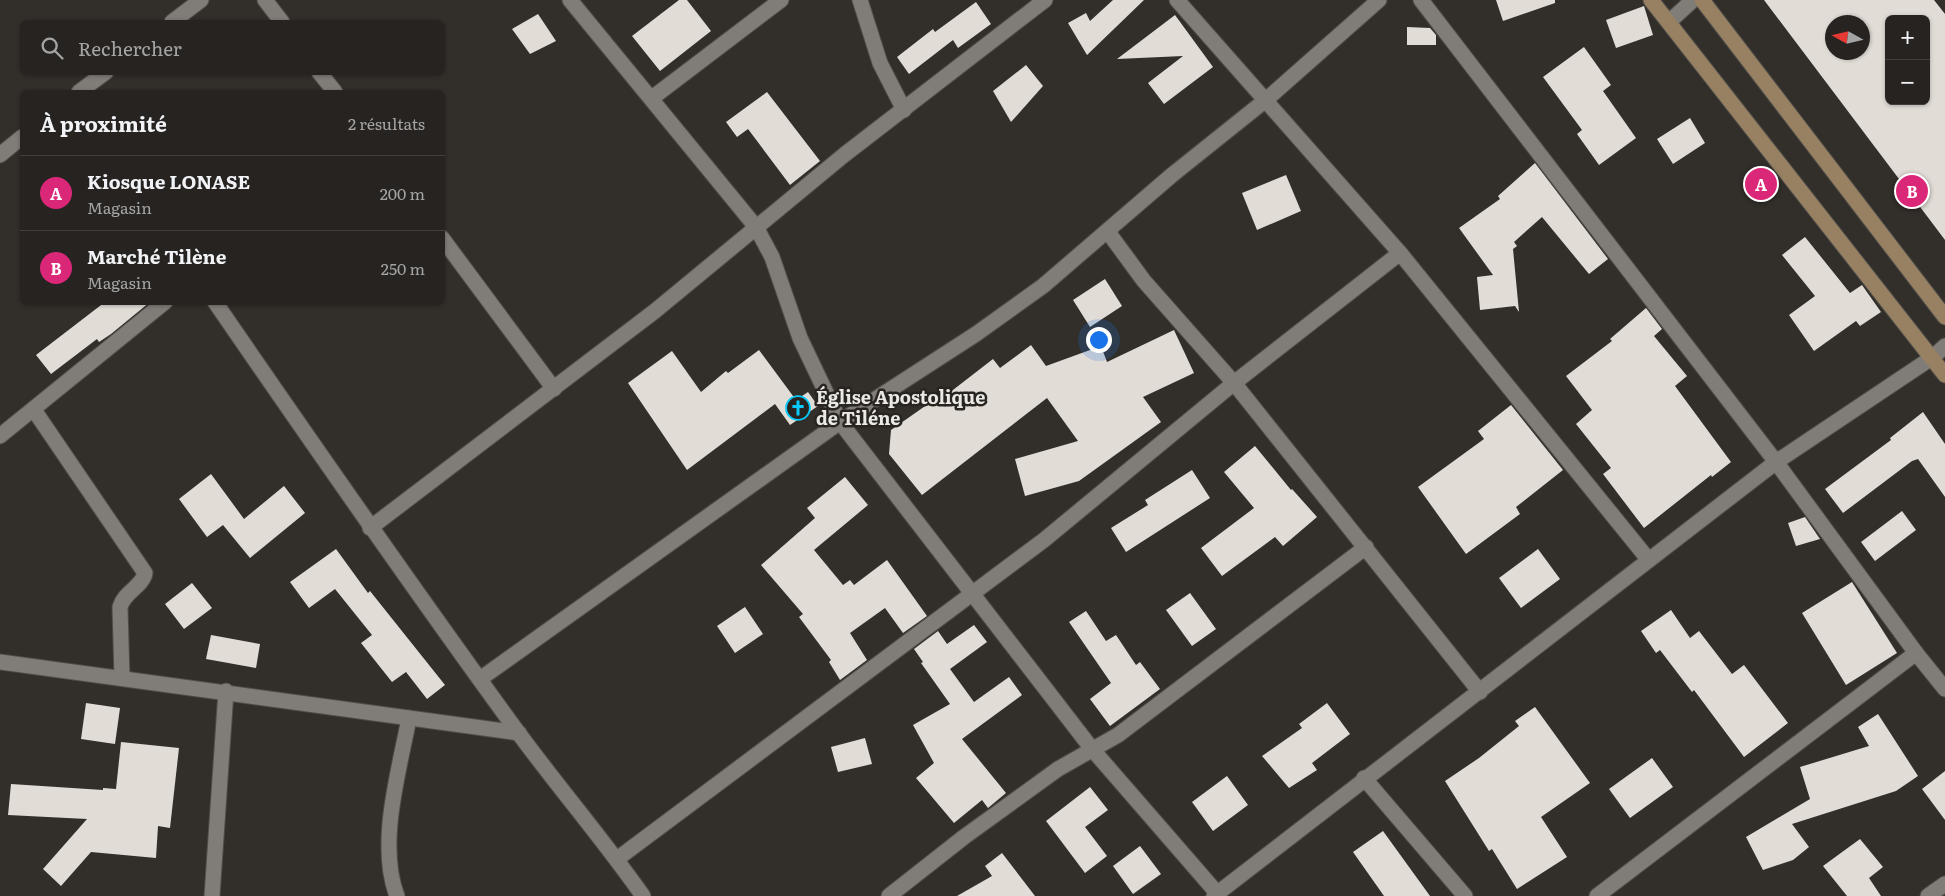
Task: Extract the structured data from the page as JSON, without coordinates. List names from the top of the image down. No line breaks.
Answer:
{"places":{"church":["Église Apostolique de Tiléne"]},"north":"left","page":{"map_buttons":["+","−"],"search":"Rechercher","heading":["À proximité","2 résultats"],"list":[{"mark":"A","name":"Kiosque LONASE","note":"Magasin","value":"200 m"},{"mark":"B","name":"Marché Tilène","note":"Magasin","value":"250 m"}],"pins":["A","B"]}}
